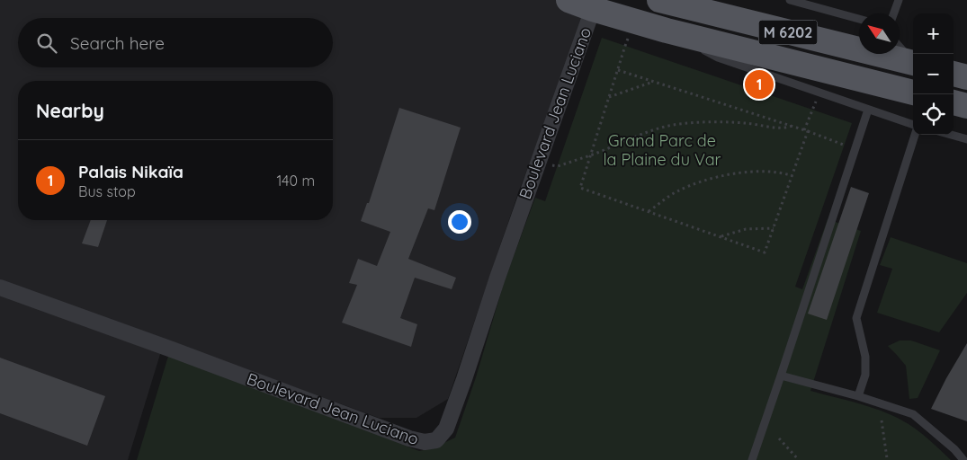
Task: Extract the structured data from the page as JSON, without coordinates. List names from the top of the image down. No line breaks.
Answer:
{"streets":{"main road":["M 6202"],"street":["Boulevard Jean Luciano"]},"crossings":[["M 6202","Boulevard Jean Luciano"]],"parks":["Grand Parc de la Plaine du Var"],"north":"top left","page":{"map_buttons":["+","−"],"search":"Search here","pins":"1","heading":"Nearby","list":[{"mark":"1","name":"Palais Nikaïa","note":"Bus stop","value":"140 m"}]}}
